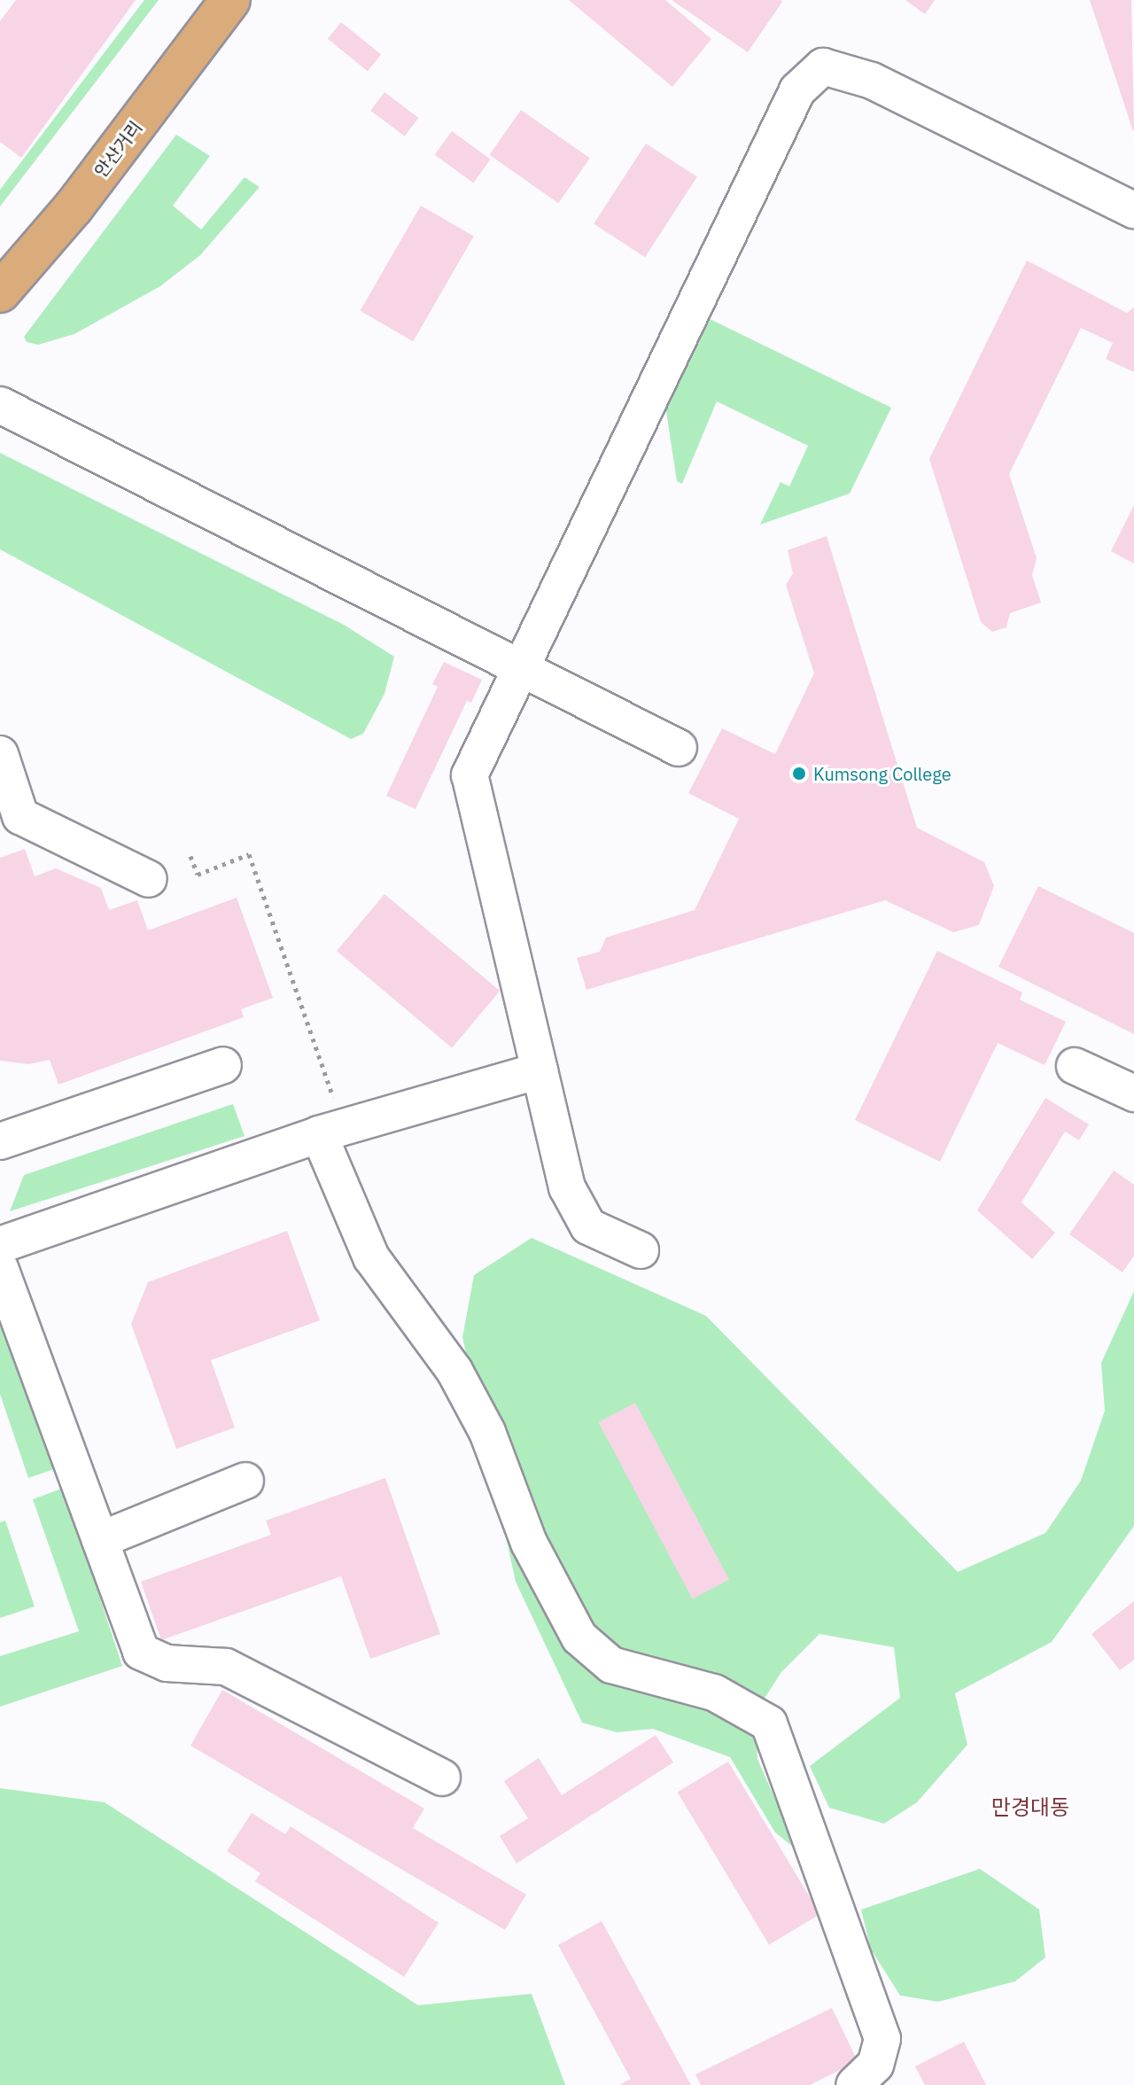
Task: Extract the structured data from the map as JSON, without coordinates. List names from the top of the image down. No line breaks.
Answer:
{"streets":{"main road":["안산거리"]},"districts":["만경대동"],"places":["Kumsong College"]}
